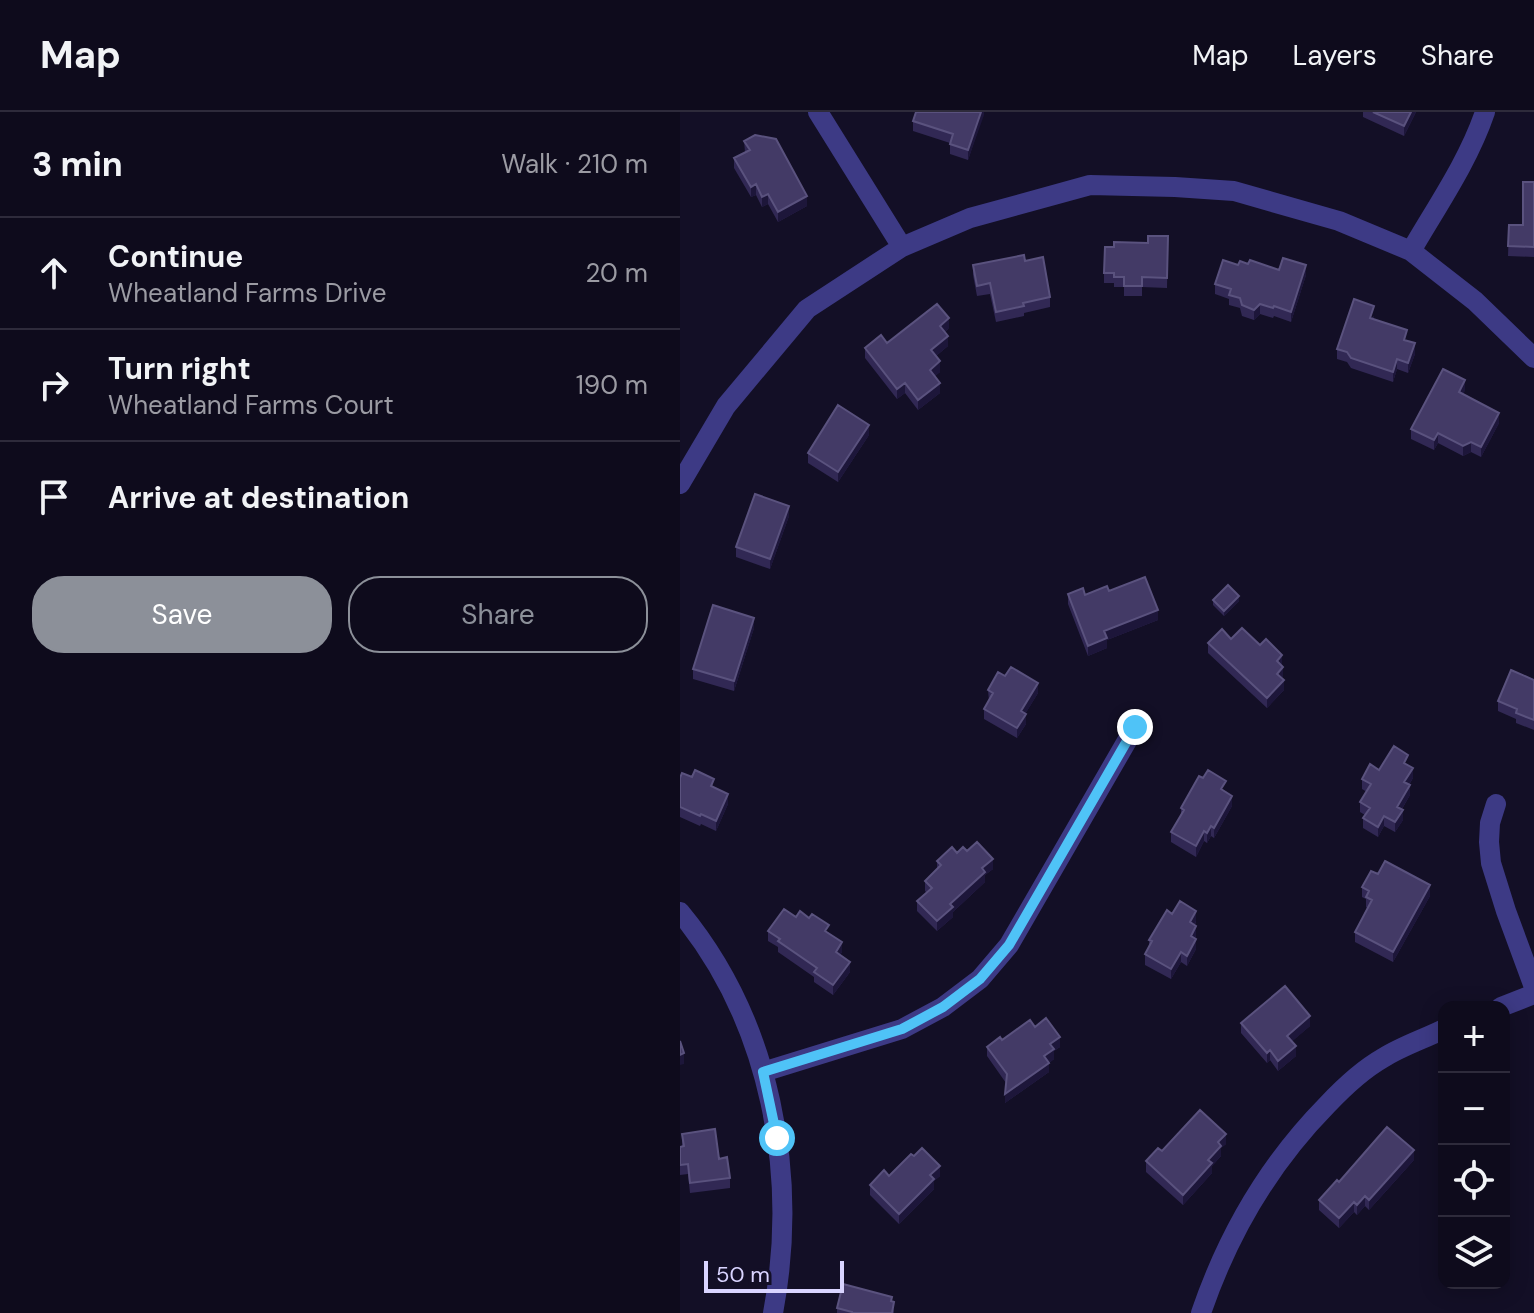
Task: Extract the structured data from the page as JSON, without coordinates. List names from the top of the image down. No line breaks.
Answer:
{"scale_bar":"50 m","page":{"header":"Map","nav":["Map","Layers","Share"],"heading":["3 min","Walk · 210 m"],"list":[["Continue","Wheatland Farms Drive","20 m"],["Turn right","Wheatland Farms Court","190 m"],"Arrive at destination"],"buttons":["Save","Share"],"map_buttons":["+","−"],"scale":"50 m"}}
